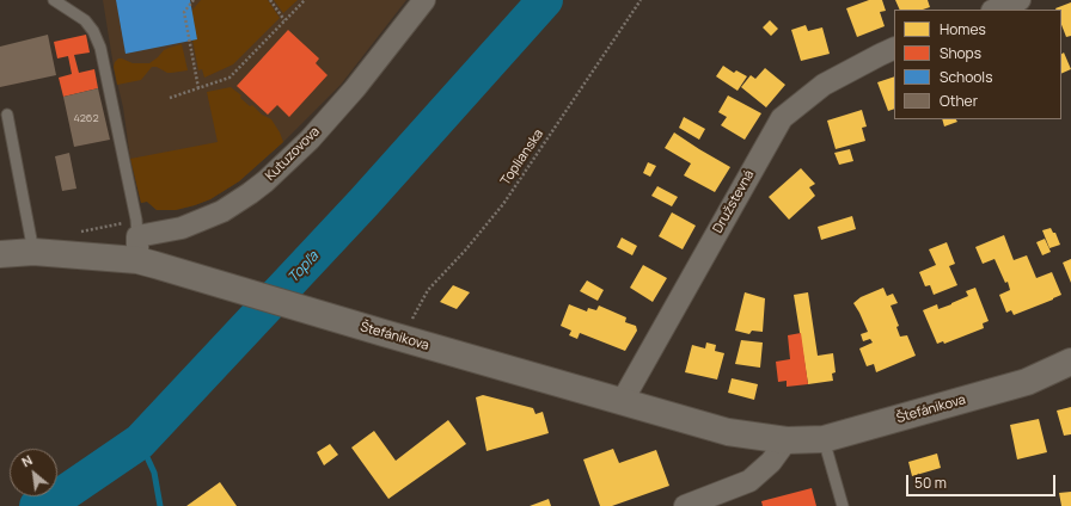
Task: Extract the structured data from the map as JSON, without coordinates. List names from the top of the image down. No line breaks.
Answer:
{"streets":{"street":["Kutuzovova","Družstevná","Štefánikova"],"path":["Toplianska"]},"crossings":[["Kutuzovova","Štefánikova"],["Družstevná","Štefánikova"]],"water":["Topľa"],"house_numbers":["4262"],"legend":["Homes","Shops","Schools","Other"],"scale_bar":"50 m","north":"top left"}
